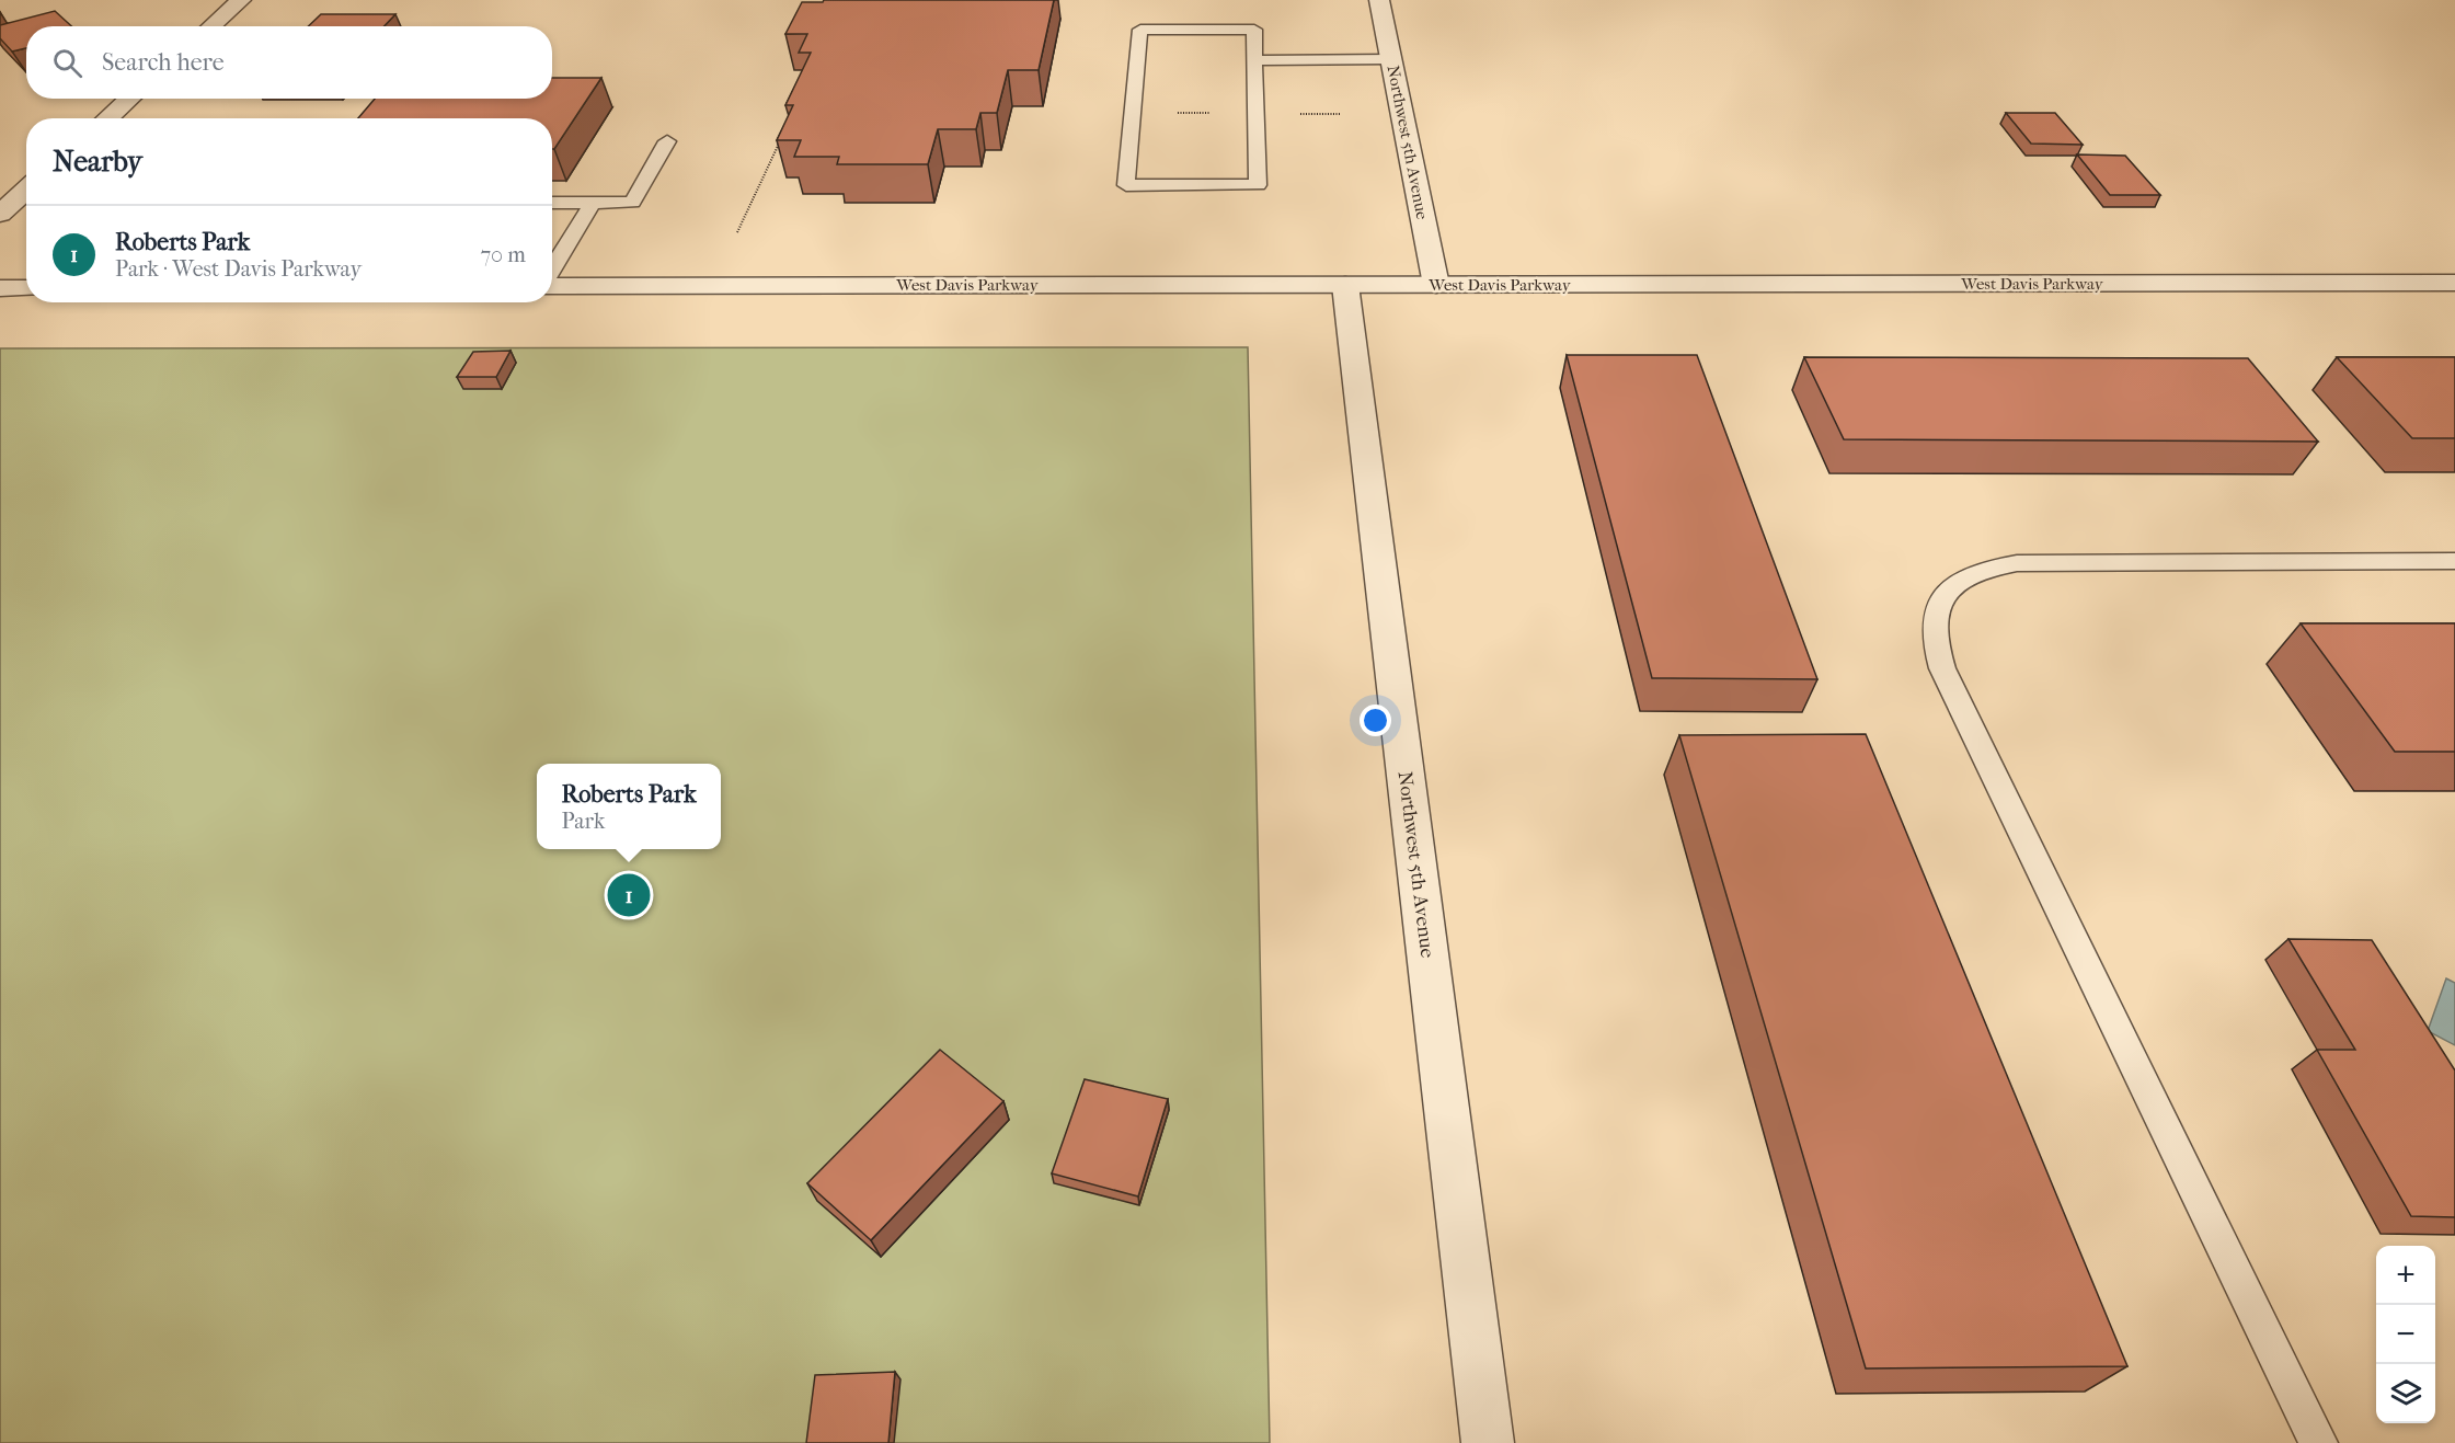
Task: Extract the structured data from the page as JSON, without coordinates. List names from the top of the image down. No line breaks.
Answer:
{"streets":{"street":["Northwest 5th Avenue","West Davis Parkway"]},"crossings":[["Northwest 5th Avenue","West Davis Parkway"]],"page":{"search":"Search here","heading":"Nearby","list":[{"mark":"1","name":"Roberts Park","note":"Park · West Davis Parkway","value":"70 m"}],"popup":["Roberts Park","Park"],"pins":"1","map_buttons":["+","−"]}}
